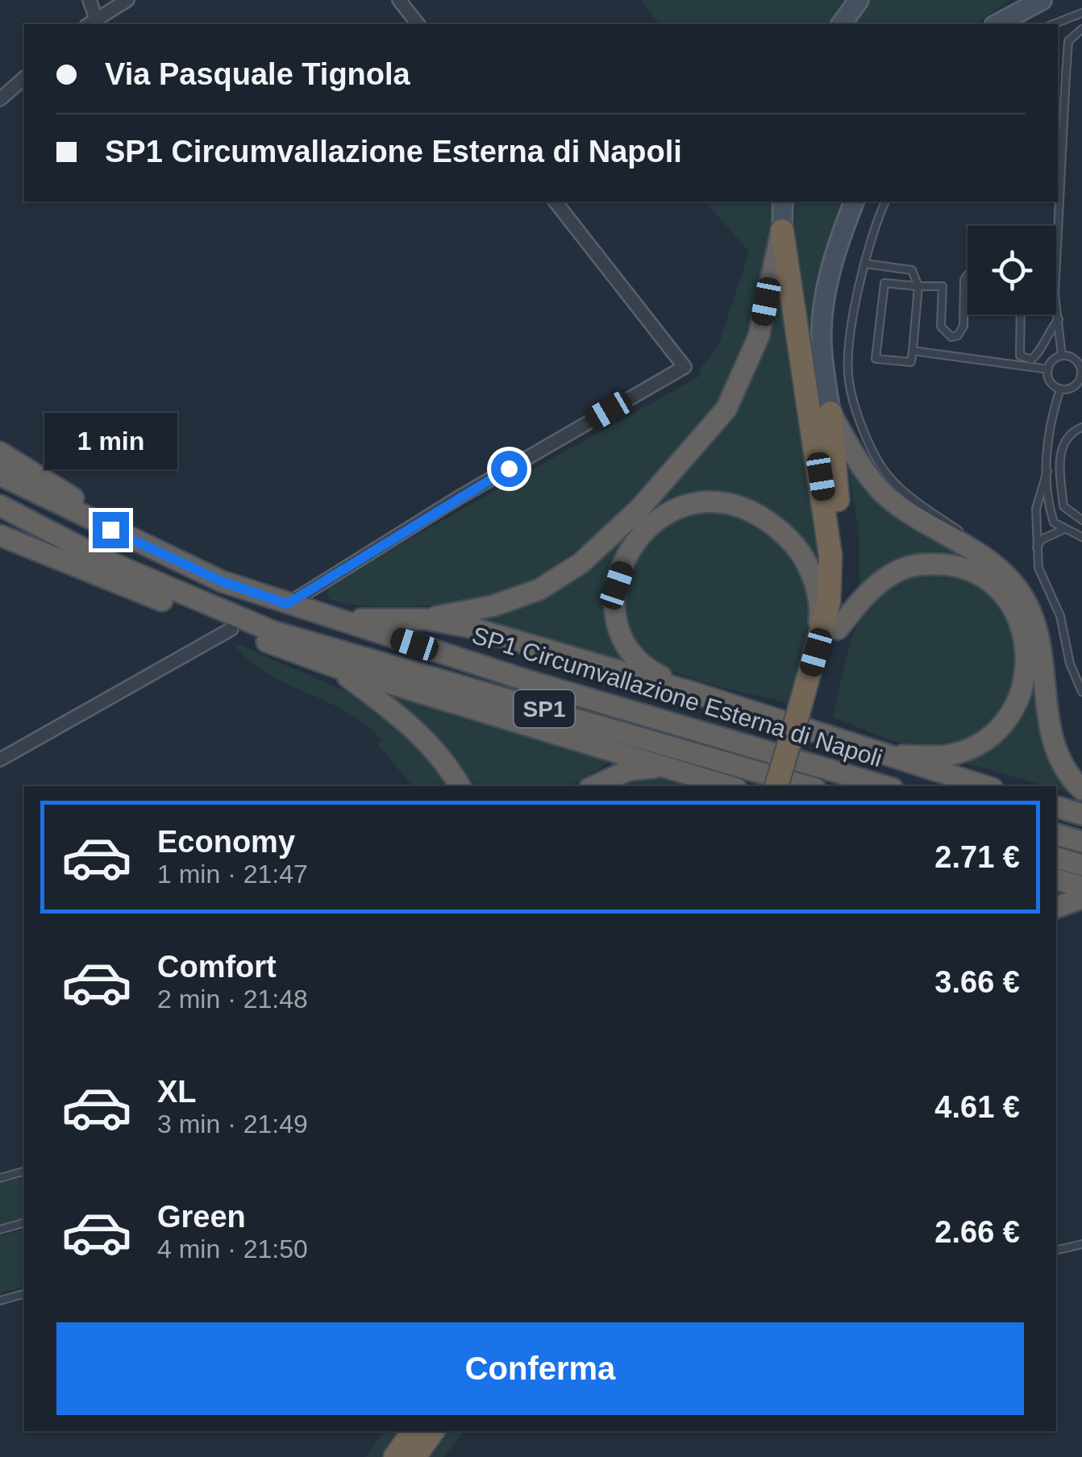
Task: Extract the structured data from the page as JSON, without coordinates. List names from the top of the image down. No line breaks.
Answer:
{"streets":{"highway":["SP1 Circumvallazione Esterna di Napoli","SP1"]},"crossings":[["SP1 Circumvallazione Esterna di Napoli","SP1"]],"page":{"banner":["Via Pasquale Tignola","SP1 Circumvallazione Esterna di Napoli"],"bubble":"1 min","list":[{"name":"Economy","note":"1 min · 21:47","value":"2.71 €"},{"name":"Comfort","note":"2 min · 21:48","value":"3.66 €"},{"name":"XL","note":"3 min · 21:49","value":"4.61 €"},{"name":"Green","note":"4 min · 21:50","value":"2.66 €"}],"buttons":"Conferma"}}
